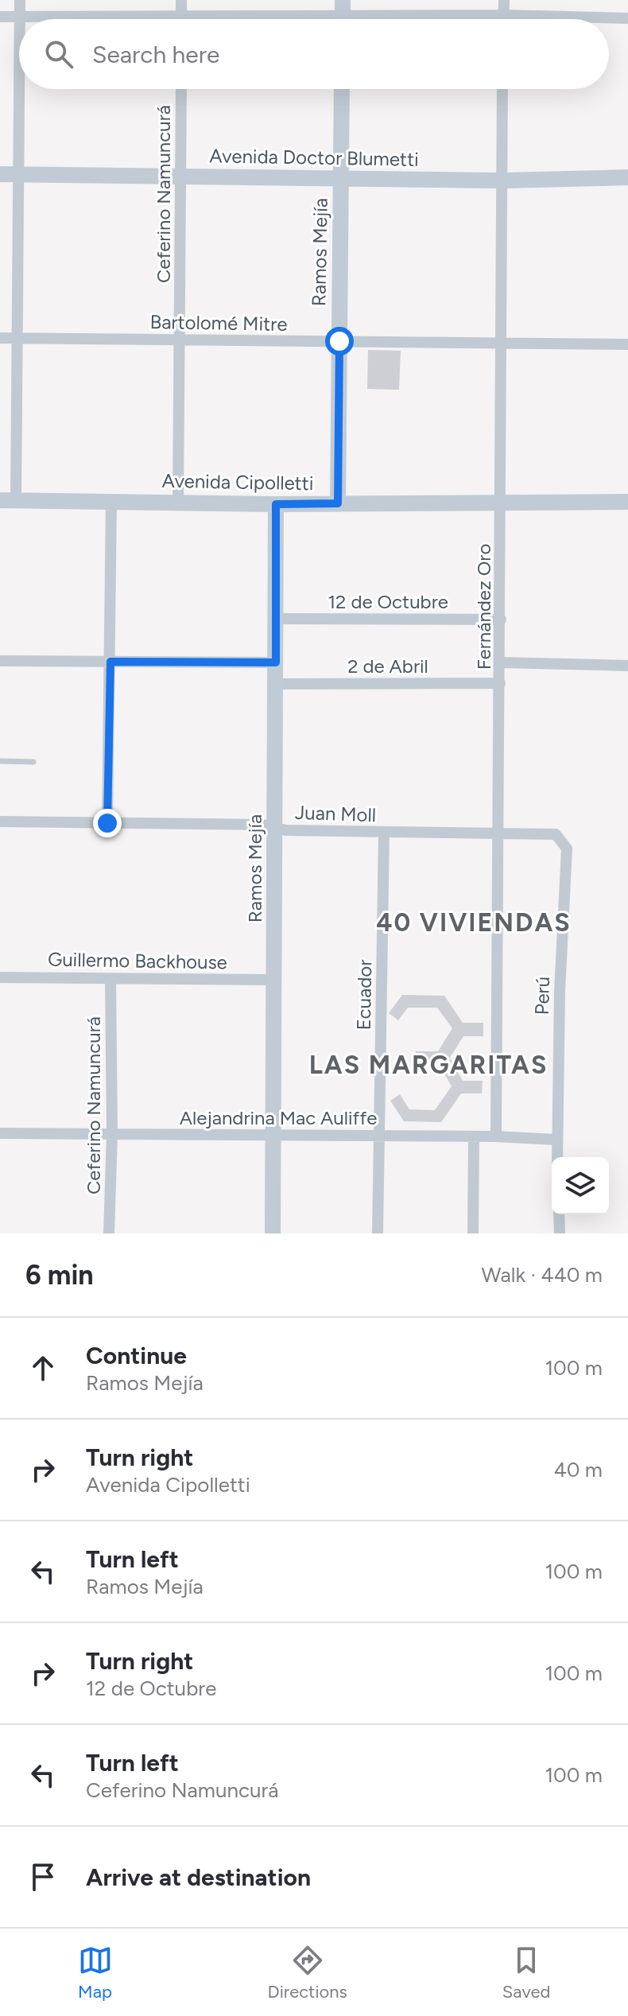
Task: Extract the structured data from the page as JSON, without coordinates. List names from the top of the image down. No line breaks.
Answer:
{"streets":{"street":["Avenida Doctor Blumetti","Ceferino Namuncurá","Ramos Mejía","Bartolomé Mitre","Avenida Cipolletti","12 de Octubre","Fernández Oro","2 de Abril","Juan Moll","Guillermo Backhouse","Ecuador","Perú","Alejandrina Mac Auliffe"]},"crossings":[["Avenida Doctor Blumetti","Ceferino Namuncurá"],["Avenida Doctor Blumetti","Ramos Mejía"],["Avenida Doctor Blumetti","Fernández Oro"],["Ceferino Namuncurá","Bartolomé Mitre"],["Ceferino Namuncurá","Avenida Cipolletti"],["Ceferino Namuncurá","Guillermo Backhouse"],["Ceferino Namuncurá","Alejandrina Mac Auliffe"],["Ramos Mejía","Bartolomé Mitre"],["Ramos Mejía","Avenida Cipolletti"],["Ramos Mejía","12 de Octubre"],["Ramos Mejía","2 de Abril"],["Ramos Mejía","Juan Moll"],["Ramos Mejía","Guillermo Backhouse"],["Ramos Mejía","Alejandrina Mac Auliffe"],["Bartolomé Mitre","Fernández Oro"],["Avenida Cipolletti","Fernández Oro"],["12 de Octubre","Fernández Oro"],["Fernández Oro","2 de Abril"],["Fernández Oro","Juan Moll"],["Fernández Oro","Alejandrina Mac Auliffe"],["Juan Moll","Ecuador"],["Juan Moll","Perú"],["Ecuador","Alejandrina Mac Auliffe"],["Perú","Alejandrina Mac Auliffe"]],"districts":["40 VIVIENDAS","LAS MARGARITAS"],"page":{"search":"Search here","heading":["6 min","Walk · 440 m"],"list":[["Continue","Ramos Mejía","100 m"],["Turn right","Avenida Cipolletti","40 m"],["Turn left","Ramos Mejía","100 m"],["Turn right","12 de Octubre","100 m"],["Turn left","Ceferino Namuncurá","100 m"],"Arrive at destination"],"nav":["Map","Directions","Saved"]}}
